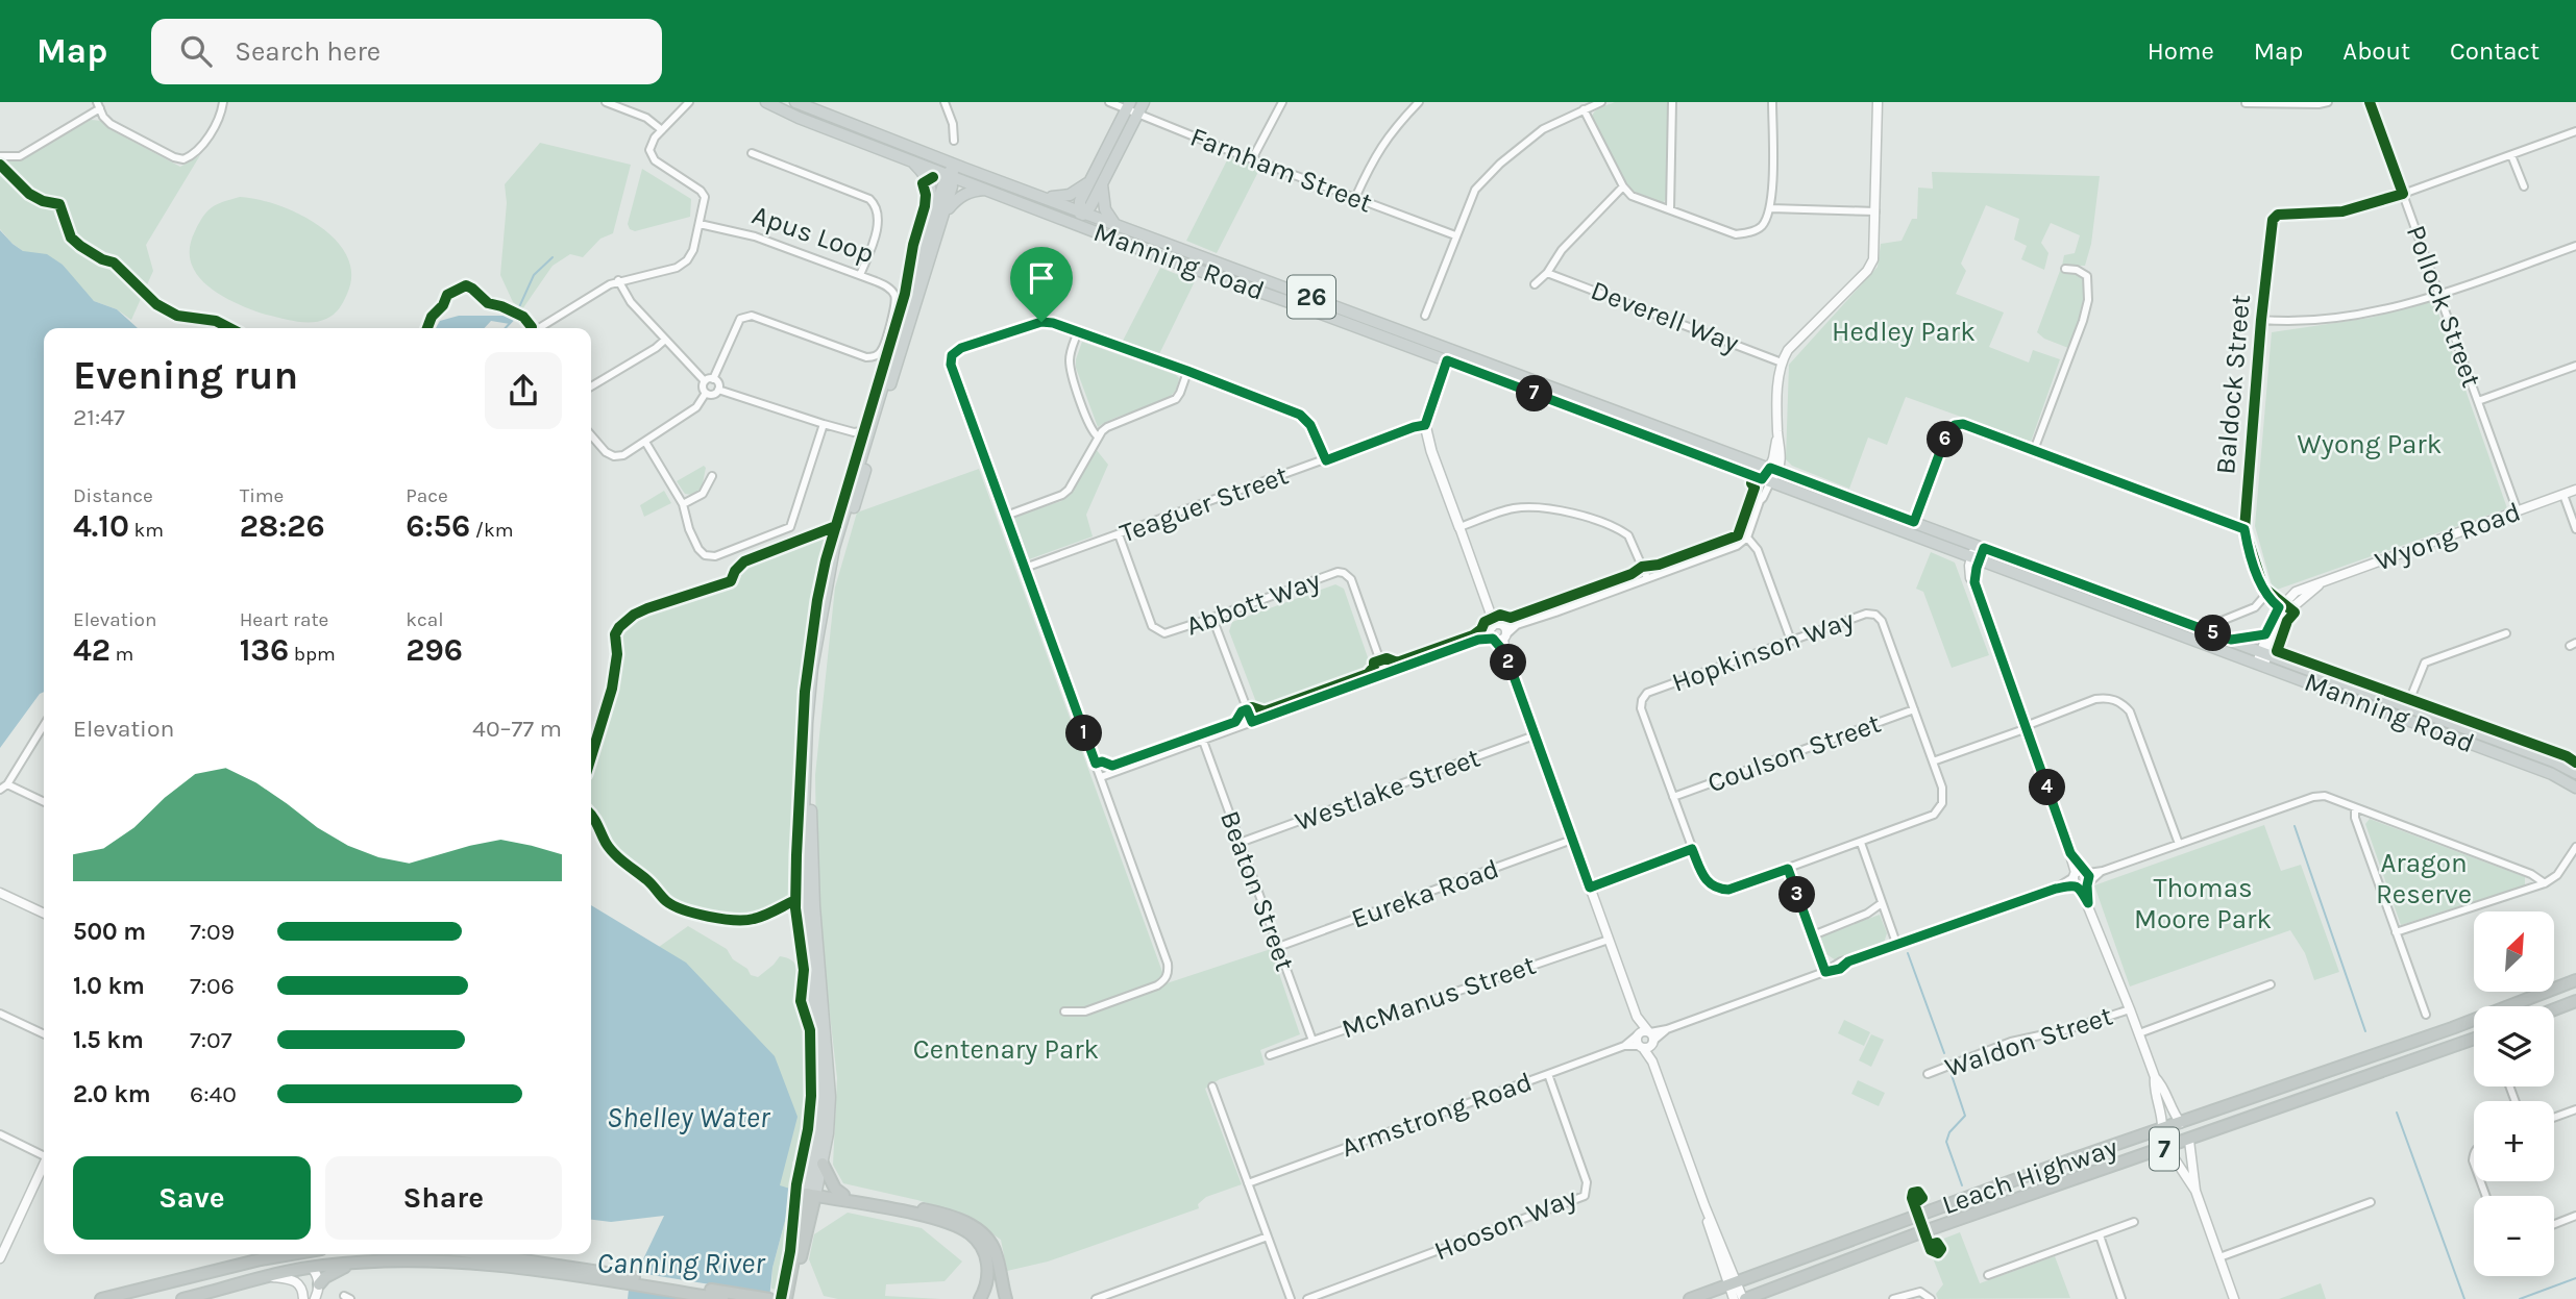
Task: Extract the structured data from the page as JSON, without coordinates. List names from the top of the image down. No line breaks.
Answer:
{"streets":{"highway":["7","Leach Highway"],"main road":["Manning Road","26"],"street":["Farnham Street","Apus Loop","Pollock Street","Deverell Way","Baldock Street","Teaguer Street","Wyong Road","Abbott Way","Hopkinson Way","Coulson Street","Westlake Street","Beaton Street","Eureka Road","McManus Street","Waldon Street","Armstrong Road","Hooson Way"]},"crossings":[["Pollock Street","Baldock Street"],["Pollock Street","Wyong Road"],["Baldock Street","Wyong Road"],["Teaguer Street","Abbott Way"],["Hopkinson Way","Coulson Street"],["Westlake Street","Beaton Street"],["Beaton Street","Eureka Road"],["Beaton Street","McManus Street"],["Armstrong Road","Hooson Way"]],"water":["Shelley Water","Canning River"],"parks":["Hedley Park","Wyong Park","Aragon Reserve","Thomas Moore Park","Centenary Park"],"north":"top right","page":{"header":"Map","search":"Search here","nav":["Home","Map","About","Contact"],"heading":["Evening run","21:47"],"pins":["7","6","5","2","1","4","3"],"stats":[["Distance","4.10 km"],["Time","28:26"],["Pace","6:56 /km"],["Elevation","42 m"],["Heart rate","136 bpm"],["kcal","296"]],"chart":["Elevation","40–77 m"],"list":[{"name":"500 m","note":"7:09"},{"name":"1.0 km","note":"7:06"},{"name":"1.5 km","note":"7:07"},{"name":"2.0 km","note":"6:40"}],"map_buttons":["+","−"],"buttons":["Save","Share"]}}
